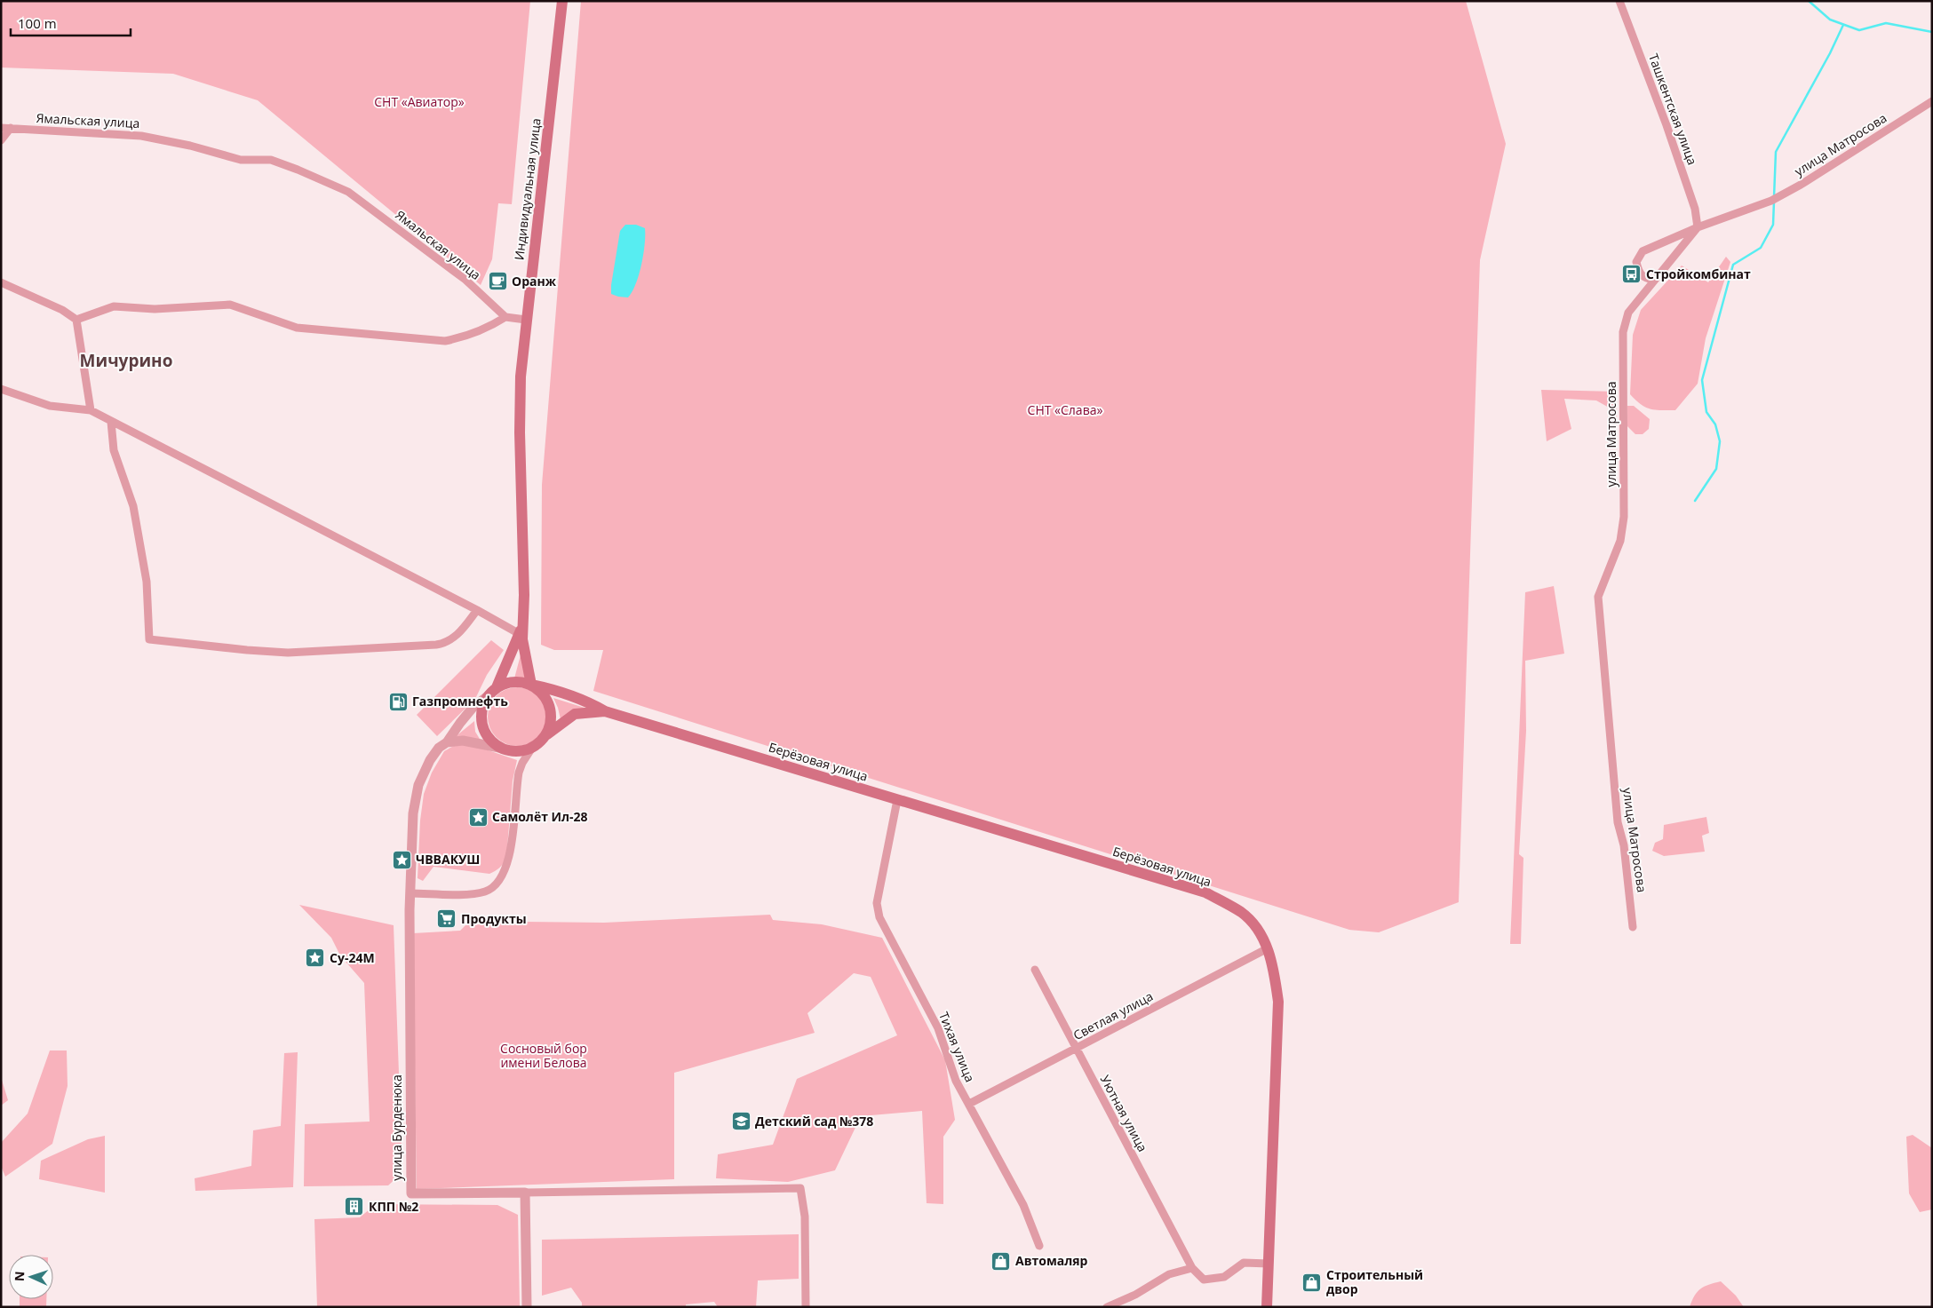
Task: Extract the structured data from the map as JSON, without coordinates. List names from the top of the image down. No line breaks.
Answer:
{"streets":{"main road":["Индивидуальная улица","Берёзовая улица"],"street":["Ташкентская улица","Ямальская улица","улица Матросова","Светлая улица","Тихая улица","Уютная улица","улица Бурденюка"]},"crossings":[["Ташкентская улица","улица Матросова"],["Индивидуальная улица","Берёзовая улица"],["Берёзовая улица","Светлая улица"],["Берёзовая улица","Тихая улица"],["Светлая улица","Тихая улица"],["Светлая улица","Уютная улица"]],"districts":["Мичурино"],"parks":["СНТ «Авиатор»","СНТ «Слава»","Сосновый бор имени Белова"],"places":{"bus stop":["Стройкомбинат"],"cafe":["Оранж"],"fuel station":["Газпромнефть"],"place":["Самолёт Ил-28","ЧВВАКУШ","Су-24М"],"supermarket":["Продукты"],"school or university":["Детский сад №378"],"building":["КПП №2"],"shop":["Автомаляр","Строительный двор"]},"scale_bar":"100 m","north":"left"}
